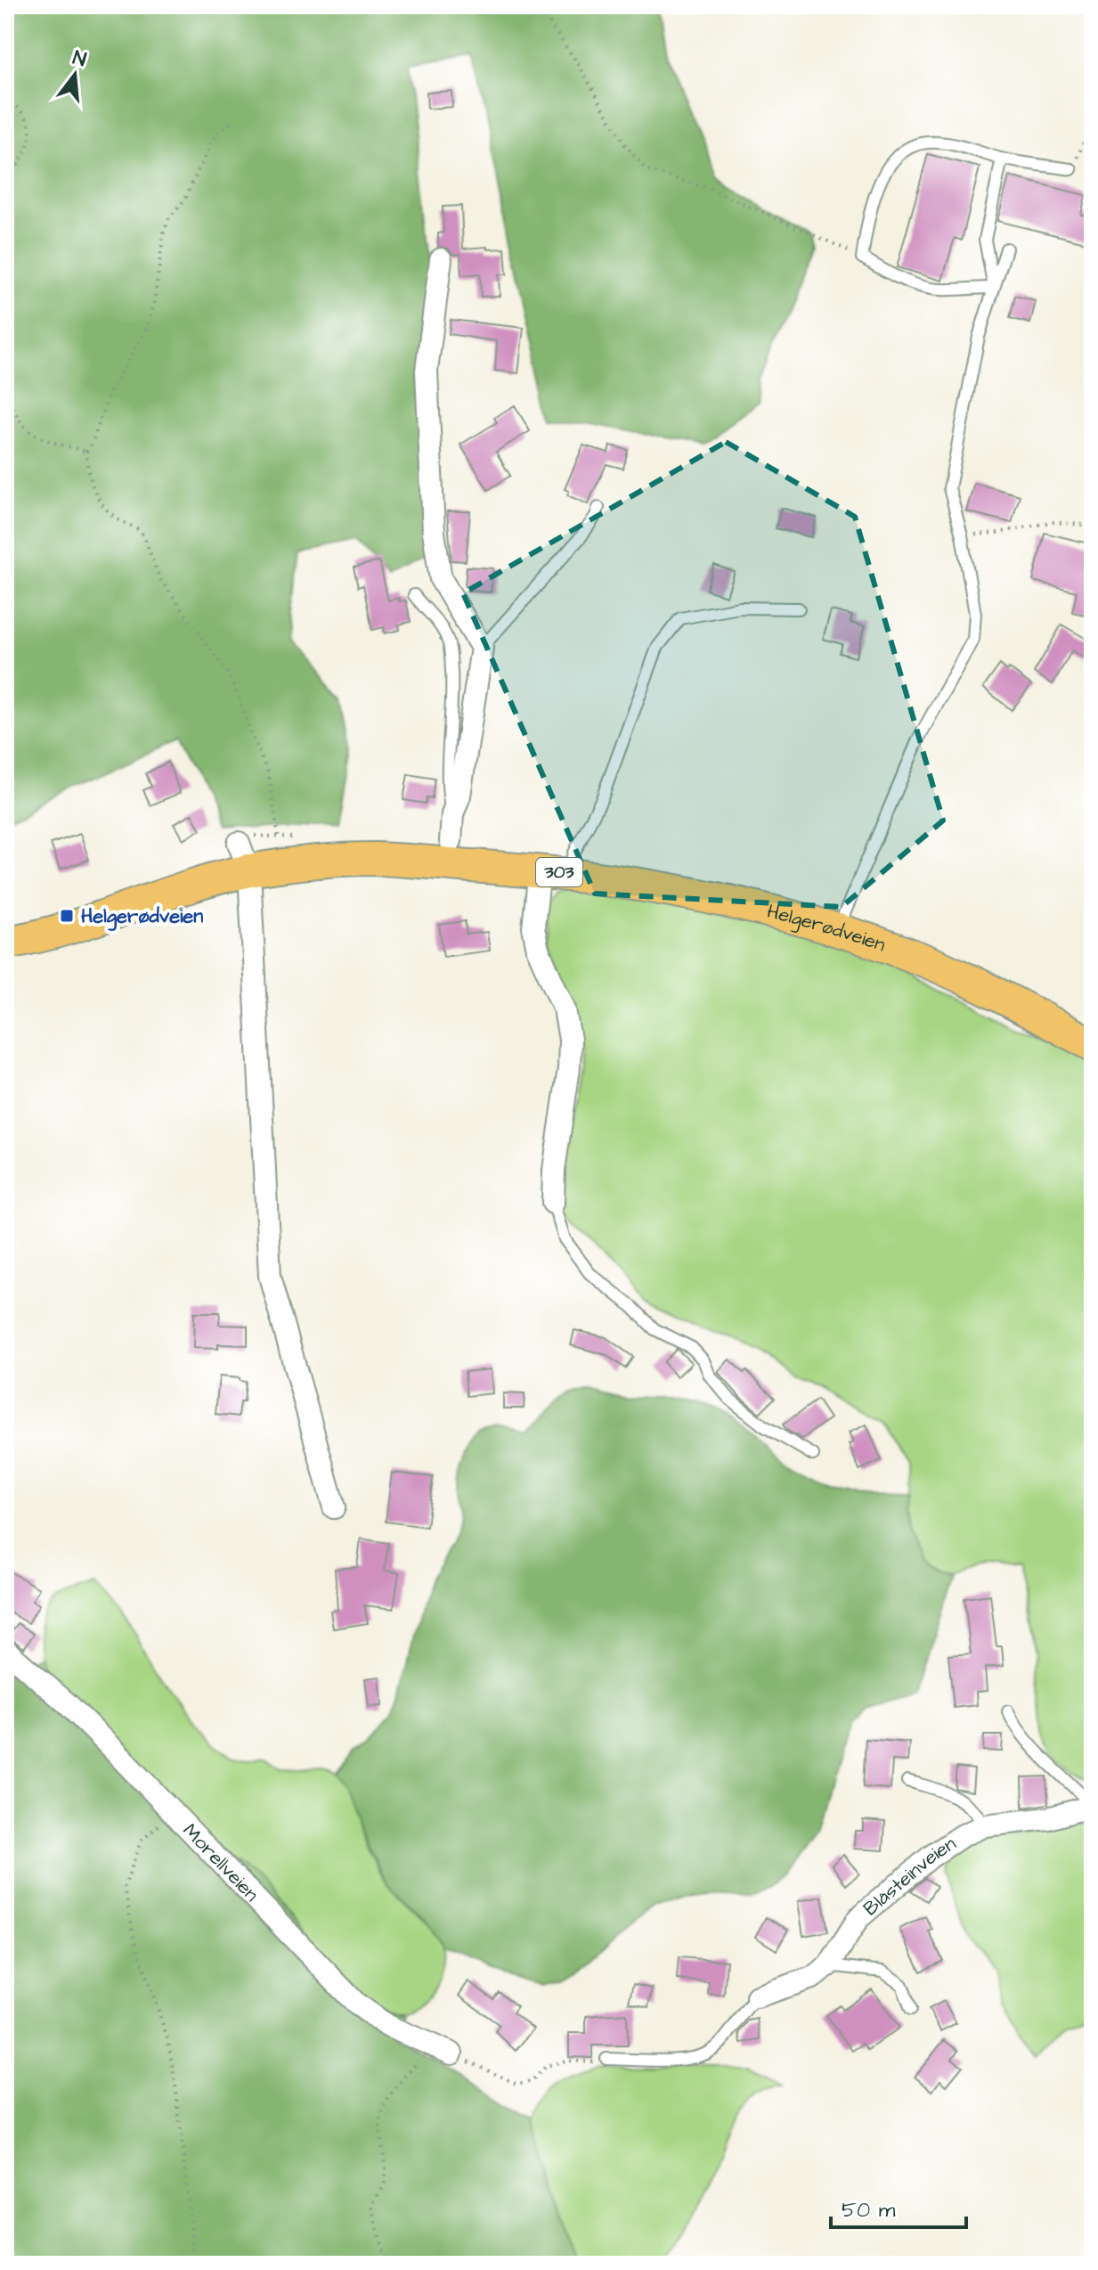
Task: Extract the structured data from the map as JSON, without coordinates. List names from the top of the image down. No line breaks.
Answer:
{"streets":{"main road":["303","Helgerødveien"],"street":["Morellveien","Blåsteinveien"]},"places":{"transit":["Helgerødveien"]},"scale_bar":"50 m","north":"top"}
